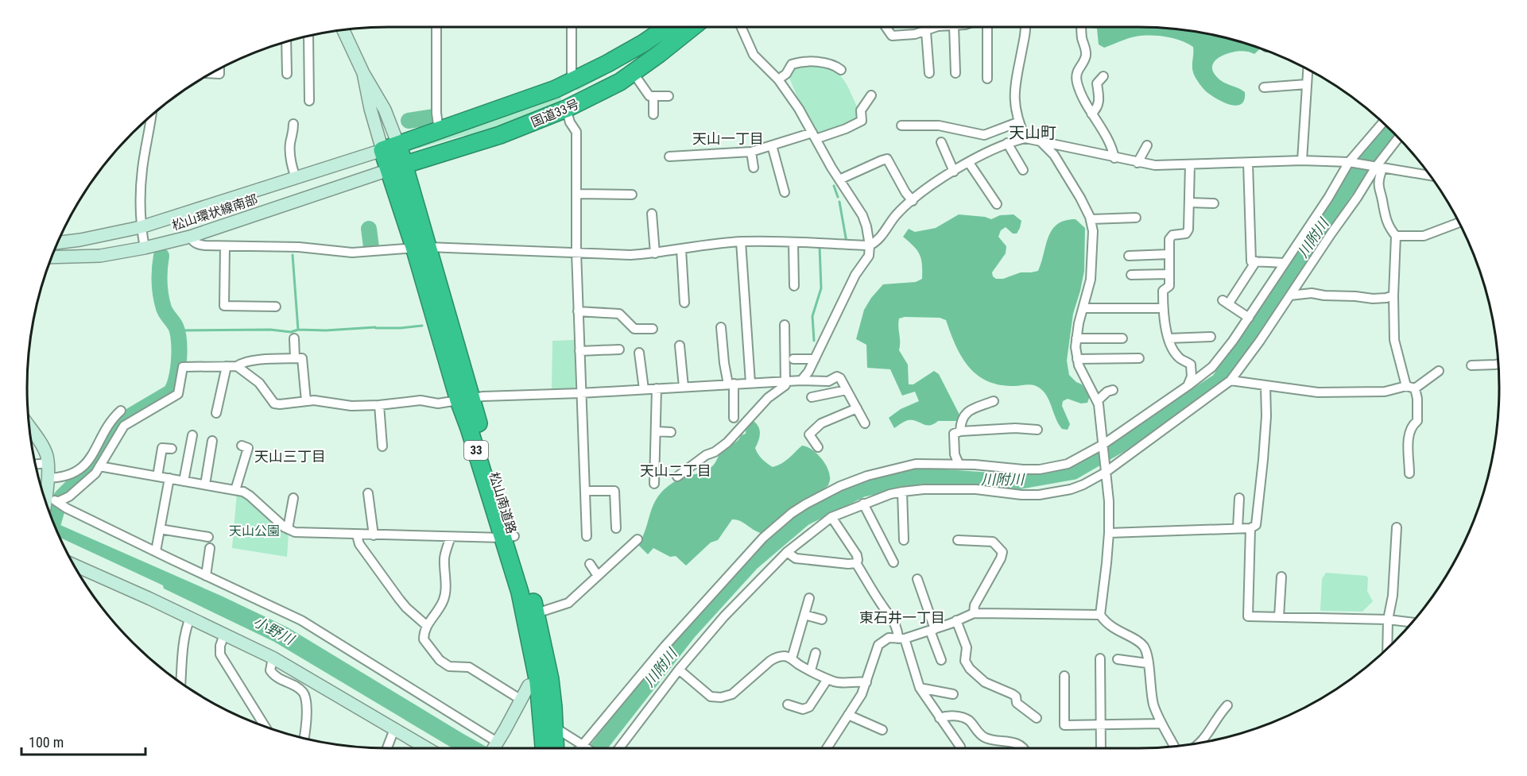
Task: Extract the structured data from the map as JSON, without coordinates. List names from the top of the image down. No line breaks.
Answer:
{"streets":{"highway":["国道33号","33","松山南道路"],"street":["松山環状線南部"]},"crossings":[["国道33号","松山環状線南部"],["国道33号","松山南道路"],["松山環状線南部","松山南道路"]],"districts":["天山町","天山一丁目","天山三丁目","天山二丁目","東石井一丁目"],"water":["川附川","小野川"],"parks":["天山公園"],"scale_bar":"100 m"}
